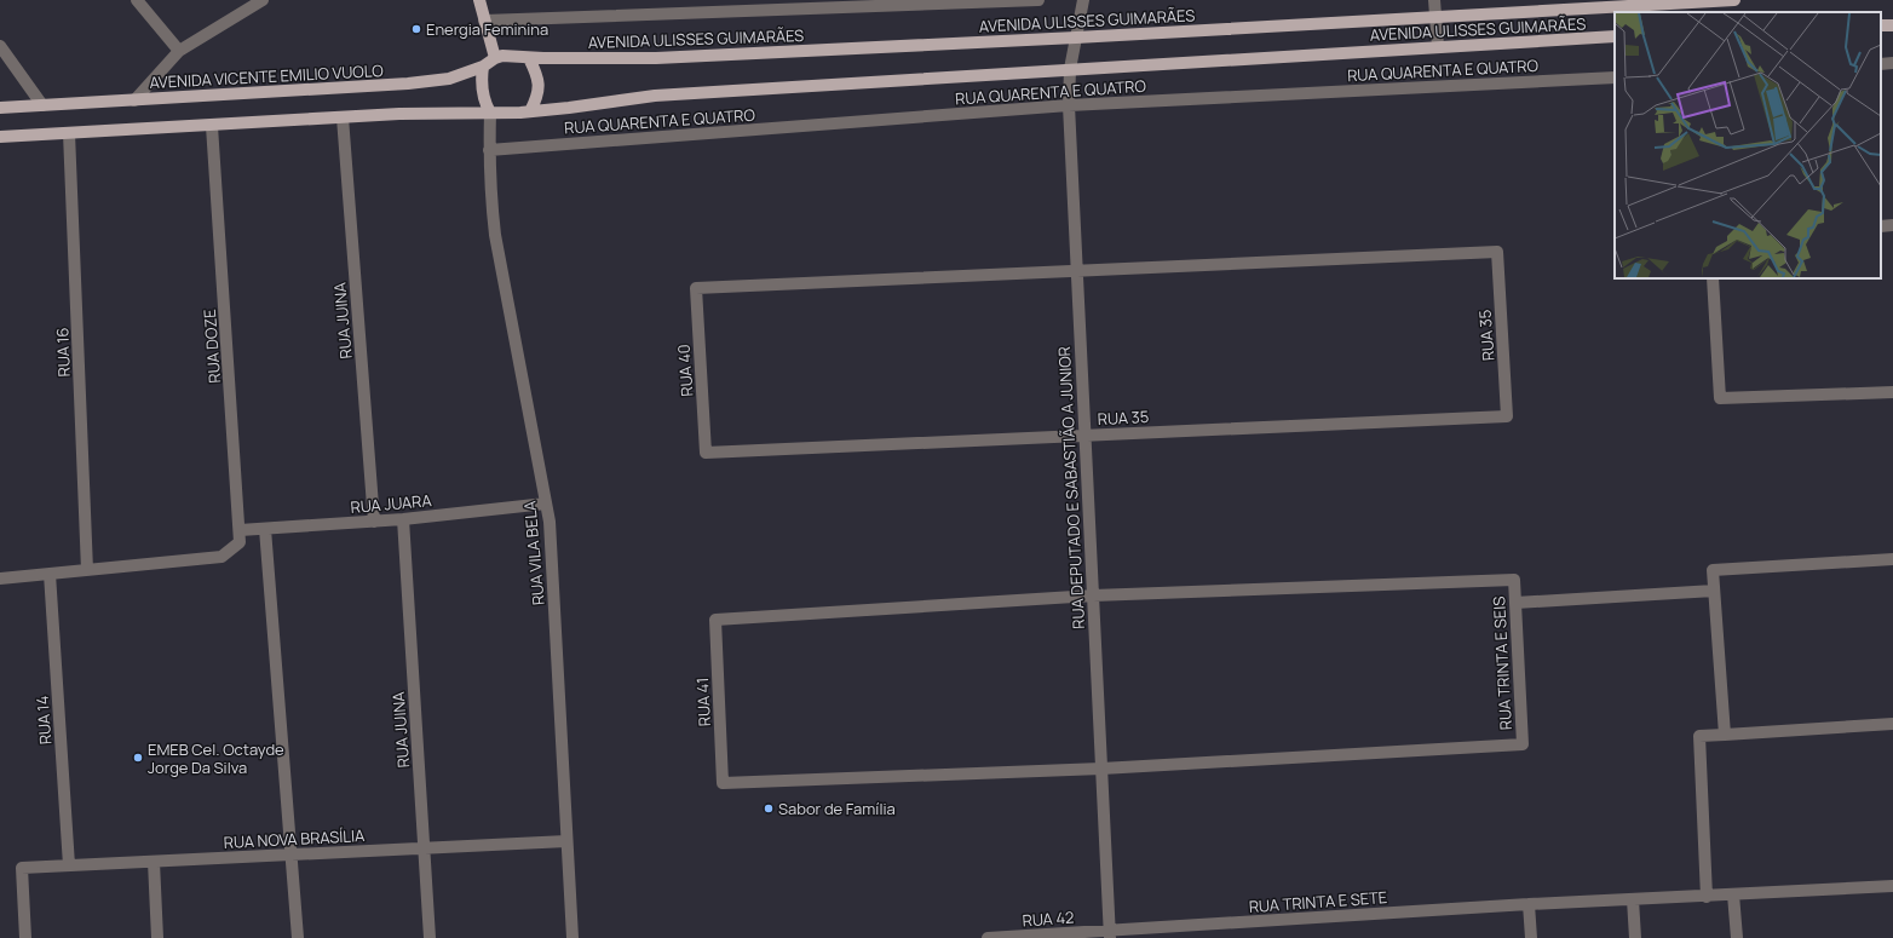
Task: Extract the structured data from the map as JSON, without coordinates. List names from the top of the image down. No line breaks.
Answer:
{"streets":{"main road":["AVENIDA ULISSES GUIMARÃES","AVENIDA VICENTE EMILIO VUOLO"],"street":["RUA QUARENTA E QUATRO","RUA JUINA","RUA 35","RUA DOZE","RUA 16","RUA 40","RUA DEPUTADO E SABASTIÃO A JUNIOR","RUA JUARA","RUA VILA BELA","RUA TRINTA E SEIS","RUA 41","RUA 14","RUA NOVA BRASÍLIA","RUA TRINTA E SETE","RUA 42"]},"crossings":[["AVENIDA ULISSES GUIMARÃES","AVENIDA VICENTE EMILIO VUOLO"],["AVENIDA ULISSES GUIMARÃES","RUA DEPUTADO E SABASTIÃO A JUNIOR"],["AVENIDA ULISSES GUIMARÃES","RUA VILA BELA"],["RUA QUARENTA E QUATRO","RUA DEPUTADO E SABASTIÃO A JUNIOR"],["RUA QUARENTA E QUATRO","RUA VILA BELA"],["AVENIDA VICENTE EMILIO VUOLO","RUA VILA BELA"],["RUA JUINA","RUA JUARA"],["RUA JUINA","RUA NOVA BRASÍLIA"],["RUA 35","RUA 40"],["RUA 35","RUA DEPUTADO E SABASTIÃO A JUNIOR"],["RUA DOZE","RUA 16"],["RUA DOZE","RUA JUARA"],["RUA 40","RUA DEPUTADO E SABASTIÃO A JUNIOR"],["RUA DEPUTADO E SABASTIÃO A JUNIOR","RUA TRINTA E SEIS"],["RUA DEPUTADO E SABASTIÃO A JUNIOR","RUA 41"],["RUA DEPUTADO E SABASTIÃO A JUNIOR","RUA TRINTA E SETE"],["RUA DEPUTADO E SABASTIÃO A JUNIOR","RUA 42"],["RUA JUARA","RUA VILA BELA"],["RUA VILA BELA","RUA NOVA BRASÍLIA"],["RUA TRINTA E SEIS","RUA 41"],["RUA 14","RUA NOVA BRASÍLIA"],["RUA TRINTA E SETE","RUA 42"]],"places":["Energia Feminina","EMEB Cel. Octayde Jorge Da Silva","Sabor de Família"]}
